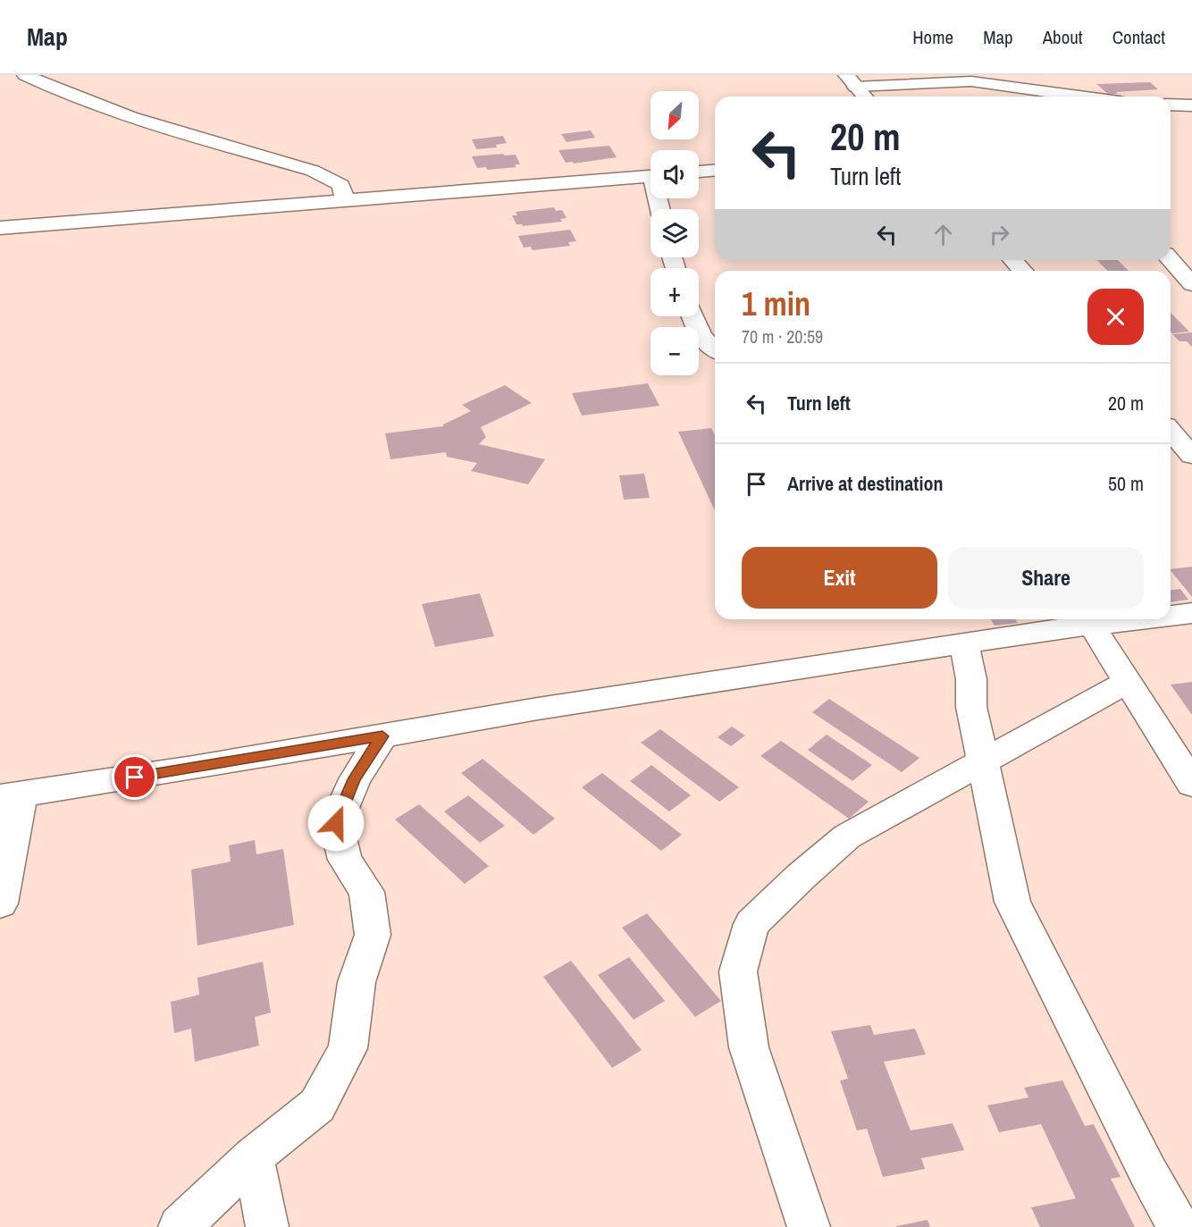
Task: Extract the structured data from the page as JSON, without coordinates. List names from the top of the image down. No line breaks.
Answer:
{"north":"bottom left","page":{"header":"Map","nav":["Home","Map","About","Contact"],"map_buttons":["+","−"],"turn":["20 m","Turn left"],"heading":["1 min","70 m · 20:59"],"list":[{"name":"Turn left","value":"20 m"},{"name":"Arrive at destination","value":"50 m"}],"buttons":["Exit","Share"]}}
